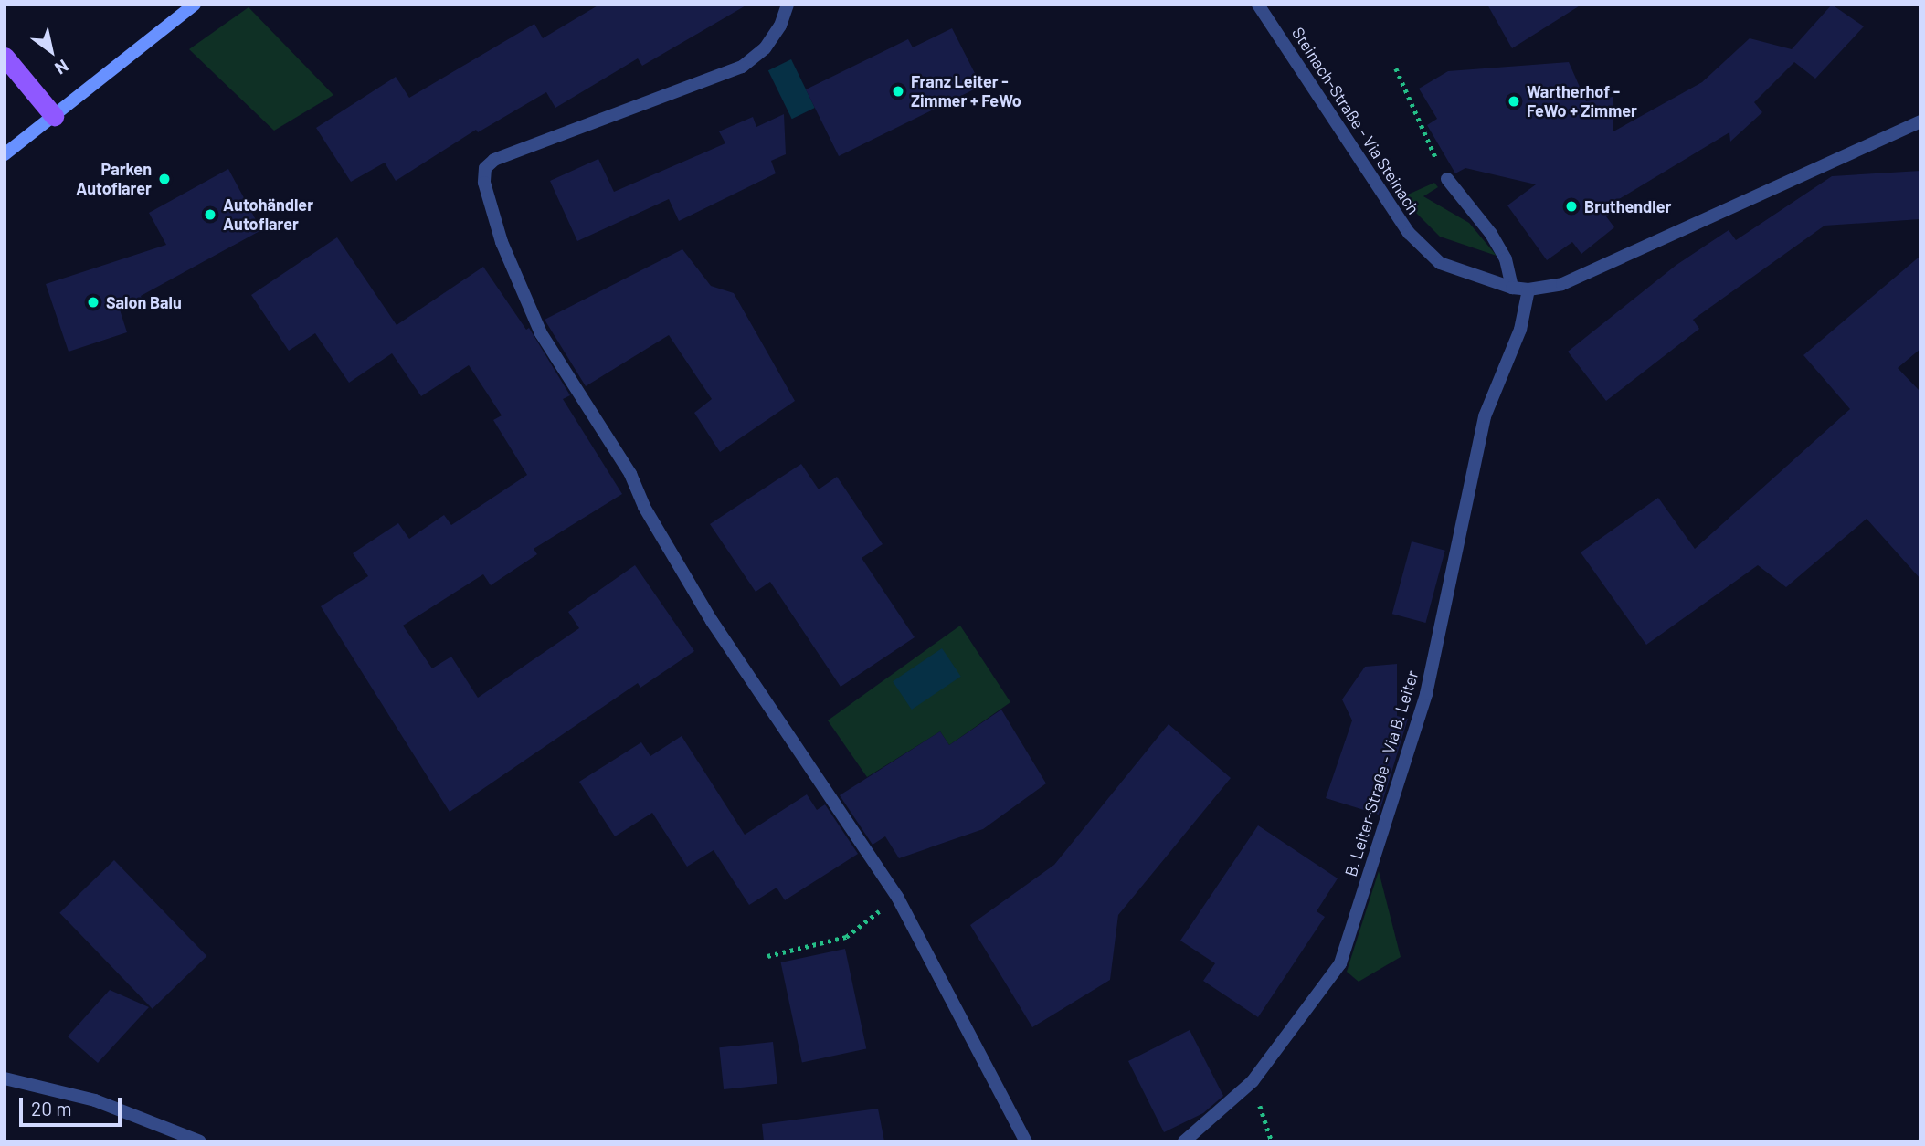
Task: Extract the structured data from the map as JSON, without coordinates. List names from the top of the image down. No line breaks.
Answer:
{"streets":{"street":["Steinach-Straße - Via Steinach","B. Leiter-Straße - Via B. Leiter"]},"crossings":[["Steinach-Straße - Via Steinach","B. Leiter-Straße - Via B. Leiter"]],"places":["Franz Leiter - Zimmer + FeWo","Wartherhof - FeWo + Zimmer","Parken Autoflarer","Bruthendler","Autohändler Autoflarer","Salon Balu"],"scale_bar":"20 m","north":"bottom right"}
